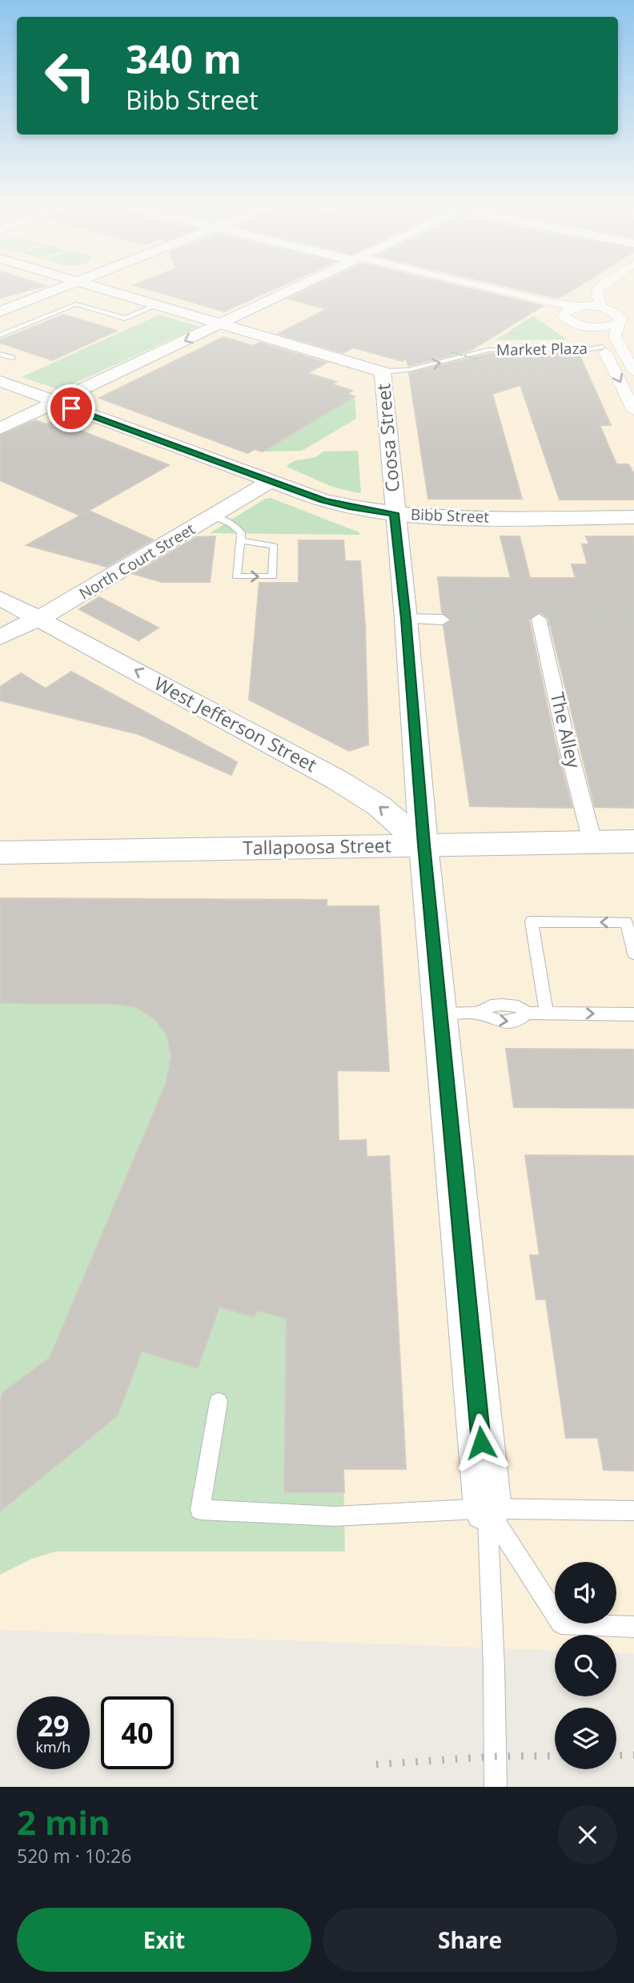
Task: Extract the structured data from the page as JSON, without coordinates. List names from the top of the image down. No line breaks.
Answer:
{"streets":{"street":["Coosa Street","Bibb Street","North Court Street","West Jefferson Street","The Alley","Tallapoosa Street"],"lane":["Market Plaza"]},"crossings":[["Market Plaza","Coosa Street"],["Coosa Street","Bibb Street"],["Coosa Street","West Jefferson Street"],["Coosa Street","Tallapoosa Street"],["Bibb Street","North Court Street"],["North Court Street","West Jefferson Street"],["West Jefferson Street","Tallapoosa Street"],["The Alley","Tallapoosa Street"]],"one_way":["Market Plaza","West Jefferson Street"],"page":{"turn":["340 m","Bibb Street"],"speed":"29 km/h","limit":"40","heading":["2 min","520 m · 10:26"],"buttons":["Exit","Share"]}}
